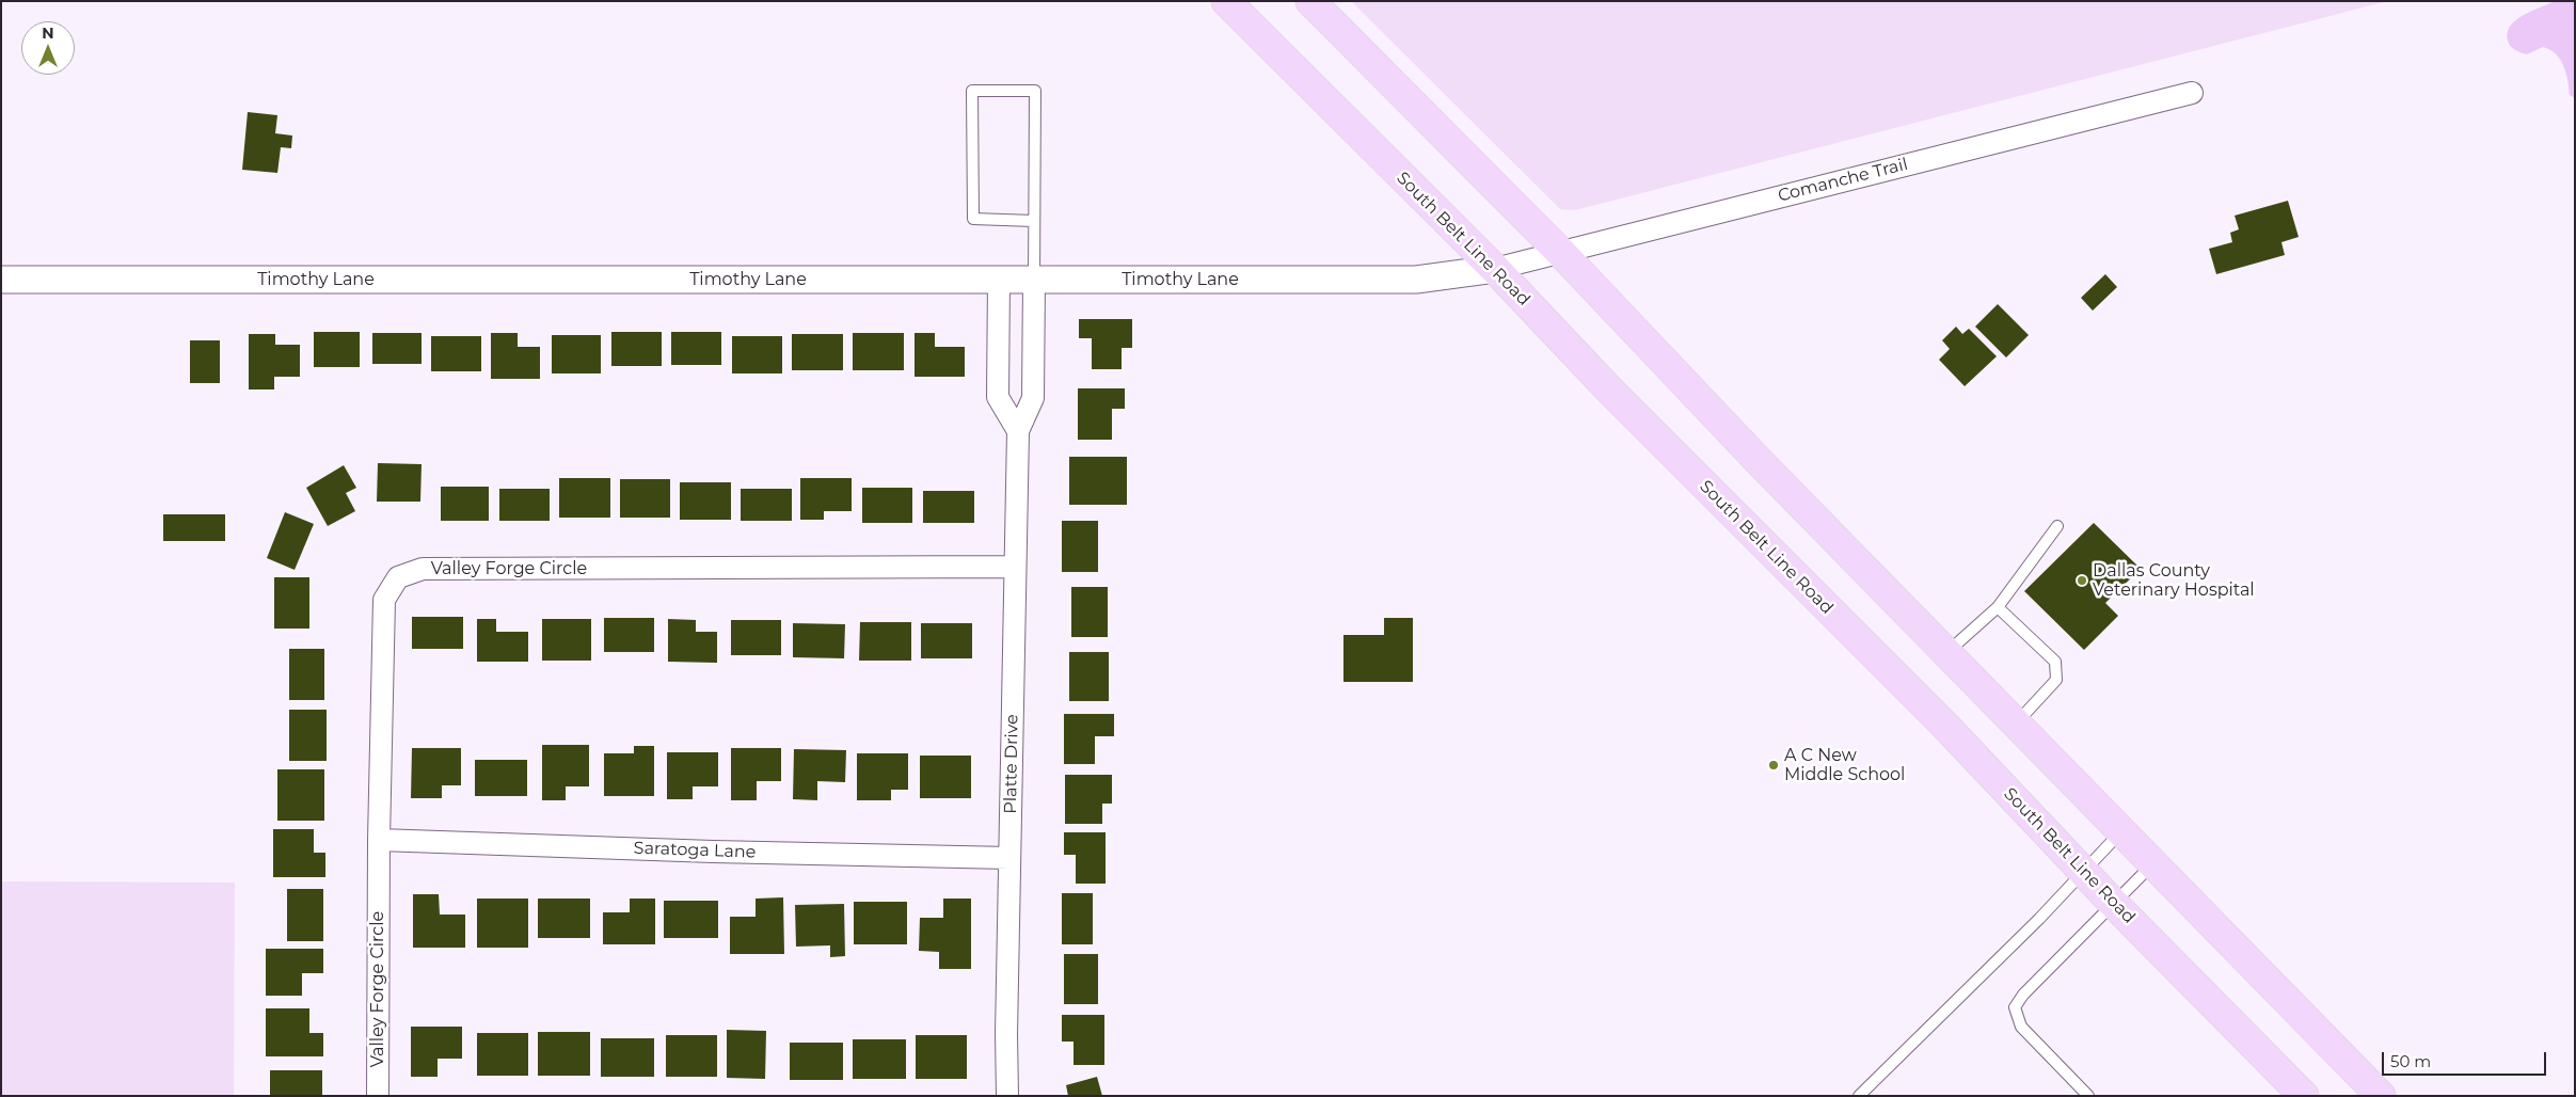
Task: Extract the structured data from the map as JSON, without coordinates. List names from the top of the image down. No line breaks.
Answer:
{"streets":{"main road":["South Belt Line Road"],"street":["Comanche Trail","Timothy Lane","Valley Forge Circle","Platte Drive","Saratoga Lane"]},"crossings":[["Comanche Trail","South Belt Line Road"],["Comanche Trail","Timothy Lane"],["South Belt Line Road","Timothy Lane"],["Timothy Lane","Platte Drive"],["Valley Forge Circle","Platte Drive"],["Valley Forge Circle","Saratoga Lane"],["Platte Drive","Saratoga Lane"]],"places":["Dallas County Veterinary Hospital","A C New Middle School"],"scale_bar":"50 m","north":"top"}
